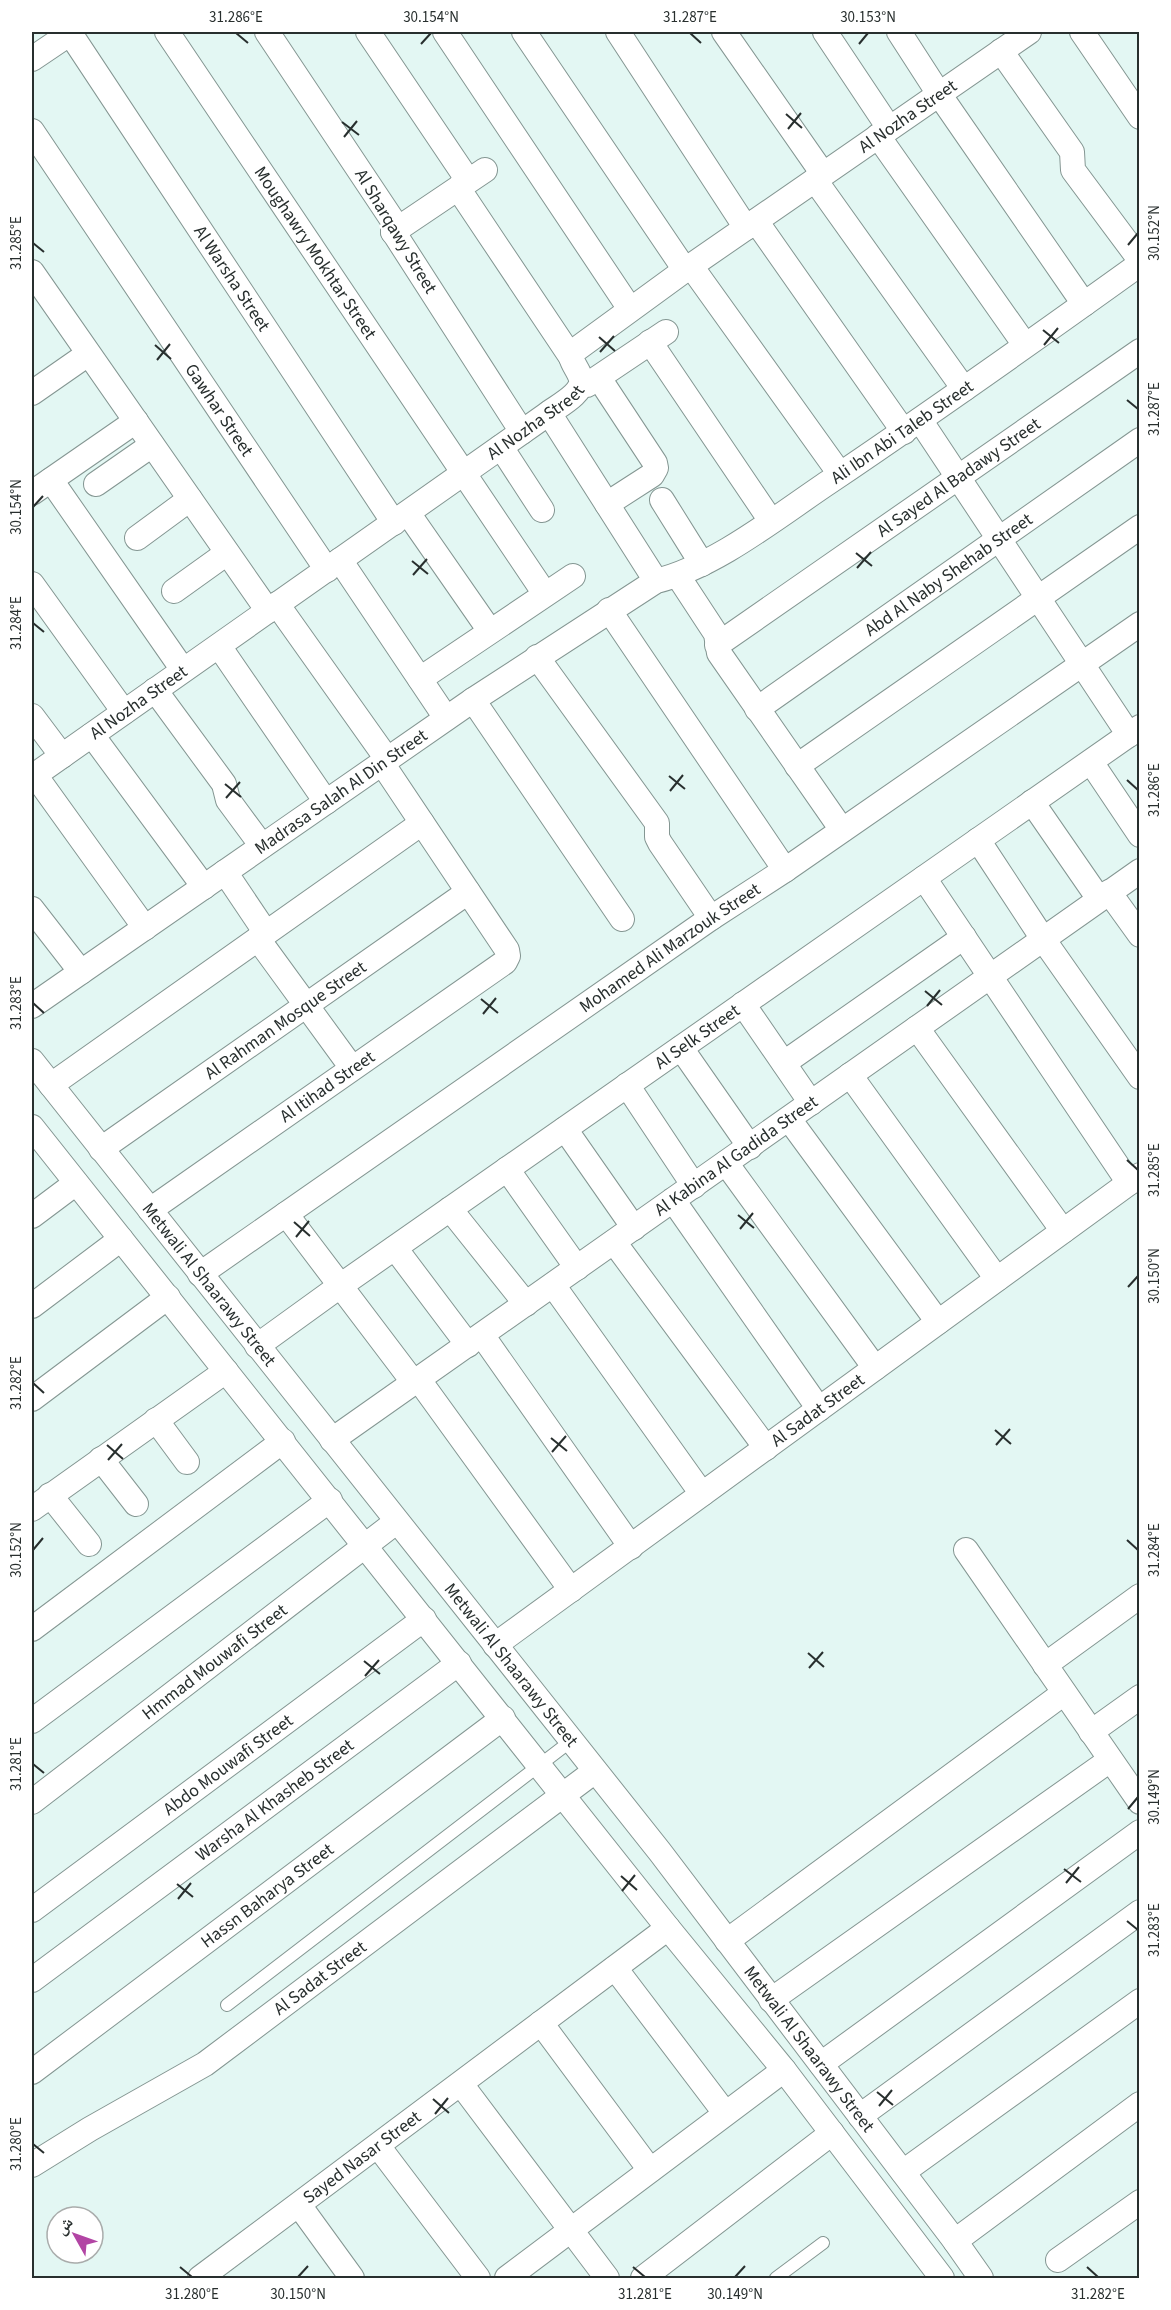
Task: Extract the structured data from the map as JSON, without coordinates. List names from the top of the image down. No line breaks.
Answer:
{"streets":{"street":["Al Nozha Street","Al Sharqawy Street","Moughawry Mokhtar Street","Al Warsha Street","Gawhar Street","Ali Ibn Abi Taleb Street","Al Sayed Al Badawy Street","Abd Al Naby Shehab Street","Madrasa Salah Al Din Street","Mohamed Ali Marzouk Street","Al Rahman Mosque Street","Al Selk Street","Al Itihad Street","Al Kabina Al Gadida Street","Metwali Al Shaarawy Street","Al Sadat Street","Hmmad Mouwafi Street","Abdo Mouwafi Street","Warsha Al Khasheb Street","Hassn Baharya Street","Sayed Nasar Street"]},"crossings":[["Al Nozha Street","Al Sharqawy Street"],["Al Nozha Street","Moughawry Mokhtar Street"],["Al Nozha Street","Al Warsha Street"],["Al Nozha Street","Gawhar Street"],["Gawhar Street","Madrasa Salah Al Din Street"],["Ali Ibn Abi Taleb Street","Madrasa Salah Al Din Street"],["Mohamed Ali Marzouk Street","Metwali Al Shaarawy Street"],["Al Rahman Mosque Street","Al Itihad Street"],["Al Rahman Mosque Street","Metwali Al Shaarawy Street"],["Al Selk Street","Metwali Al Shaarawy Street"],["Al Itihad Street","Metwali Al Shaarawy Street"],["Al Kabina Al Gadida Street","Metwali Al Shaarawy Street"],["Metwali Al Shaarawy Street","Al Sadat Street"],["Metwali Al Shaarawy Street","Hmmad Mouwafi Street"],["Metwali Al Shaarawy Street","Abdo Mouwafi Street"],["Metwali Al Shaarawy Street","Warsha Al Khasheb Street"],["Metwali Al Shaarawy Street","Hassn Baharya Street"],["Metwali Al Shaarawy Street","Sayed Nasar Street"]],"north":"top left","coordinates":["31.286°E","30.154°N","31.287°E","30.153°N","30.152°N","31.285°E","31.284°E","31.283°E","30.150°N","31.282°E","31.281°E","30.149°N","31.280°E"]}
